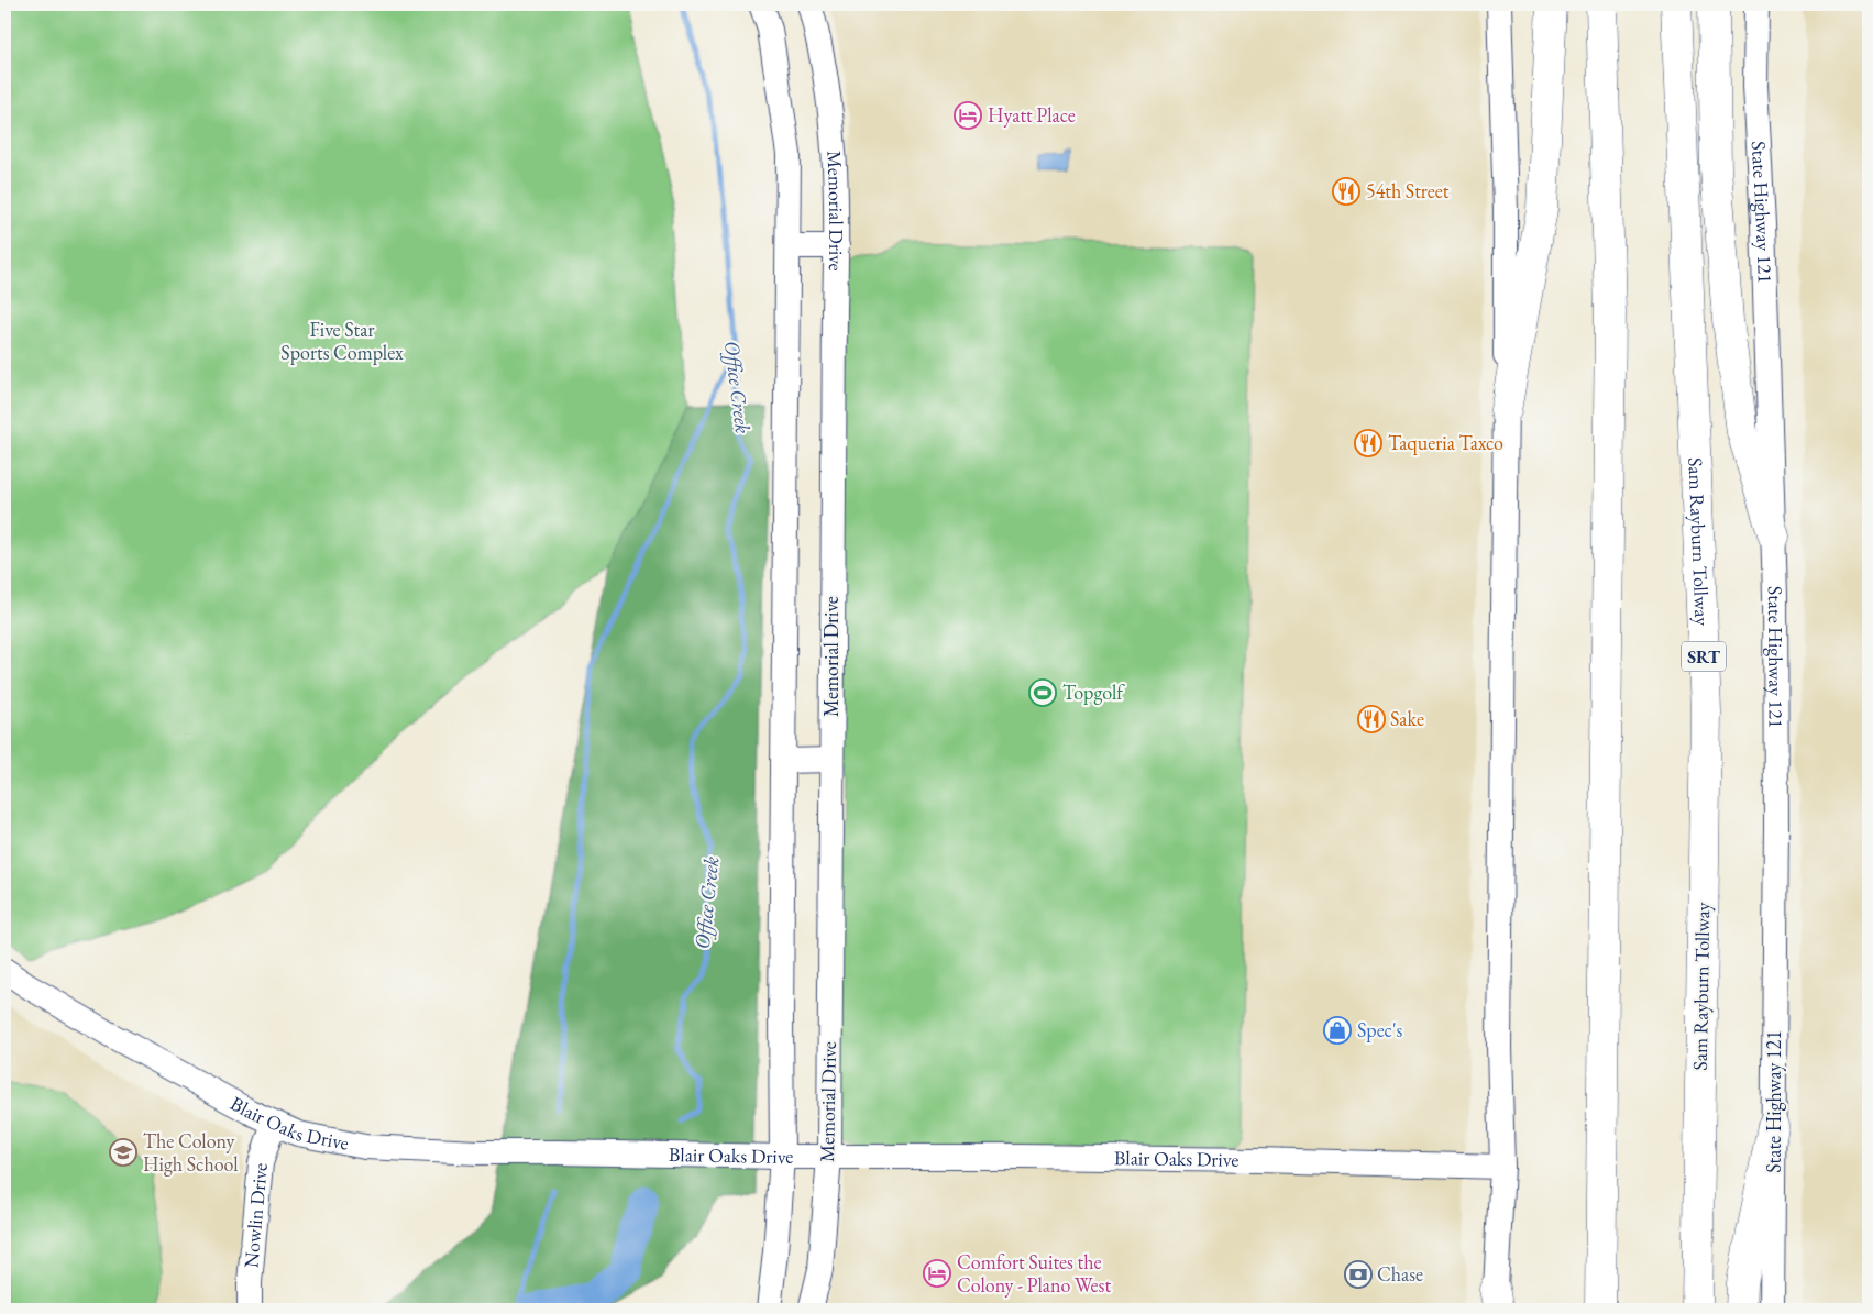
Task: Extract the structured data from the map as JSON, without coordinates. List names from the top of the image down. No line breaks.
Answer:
{"streets":{"highway":["Sam Rayburn Tollway","SRT"],"street":["Memorial Drive","State Highway 121","Blair Oaks Drive","Nowlin Drive"]},"crossings":[["Memorial Drive","Blair Oaks Drive"],["Blair Oaks Drive","Nowlin Drive"]],"water":["Office Creek"],"parks":["Five Star Sports Complex"],"places":{"hotel":["Hyatt Place","Comfort Suites the Colony - Plano West"],"restaurant":["54th Street","Taqueria Taxco","Sake"],"sports":["Topgolf"],"shop":["Spec's"],"school or university":["The Colony High School"],"bank":["Chase"]}}
